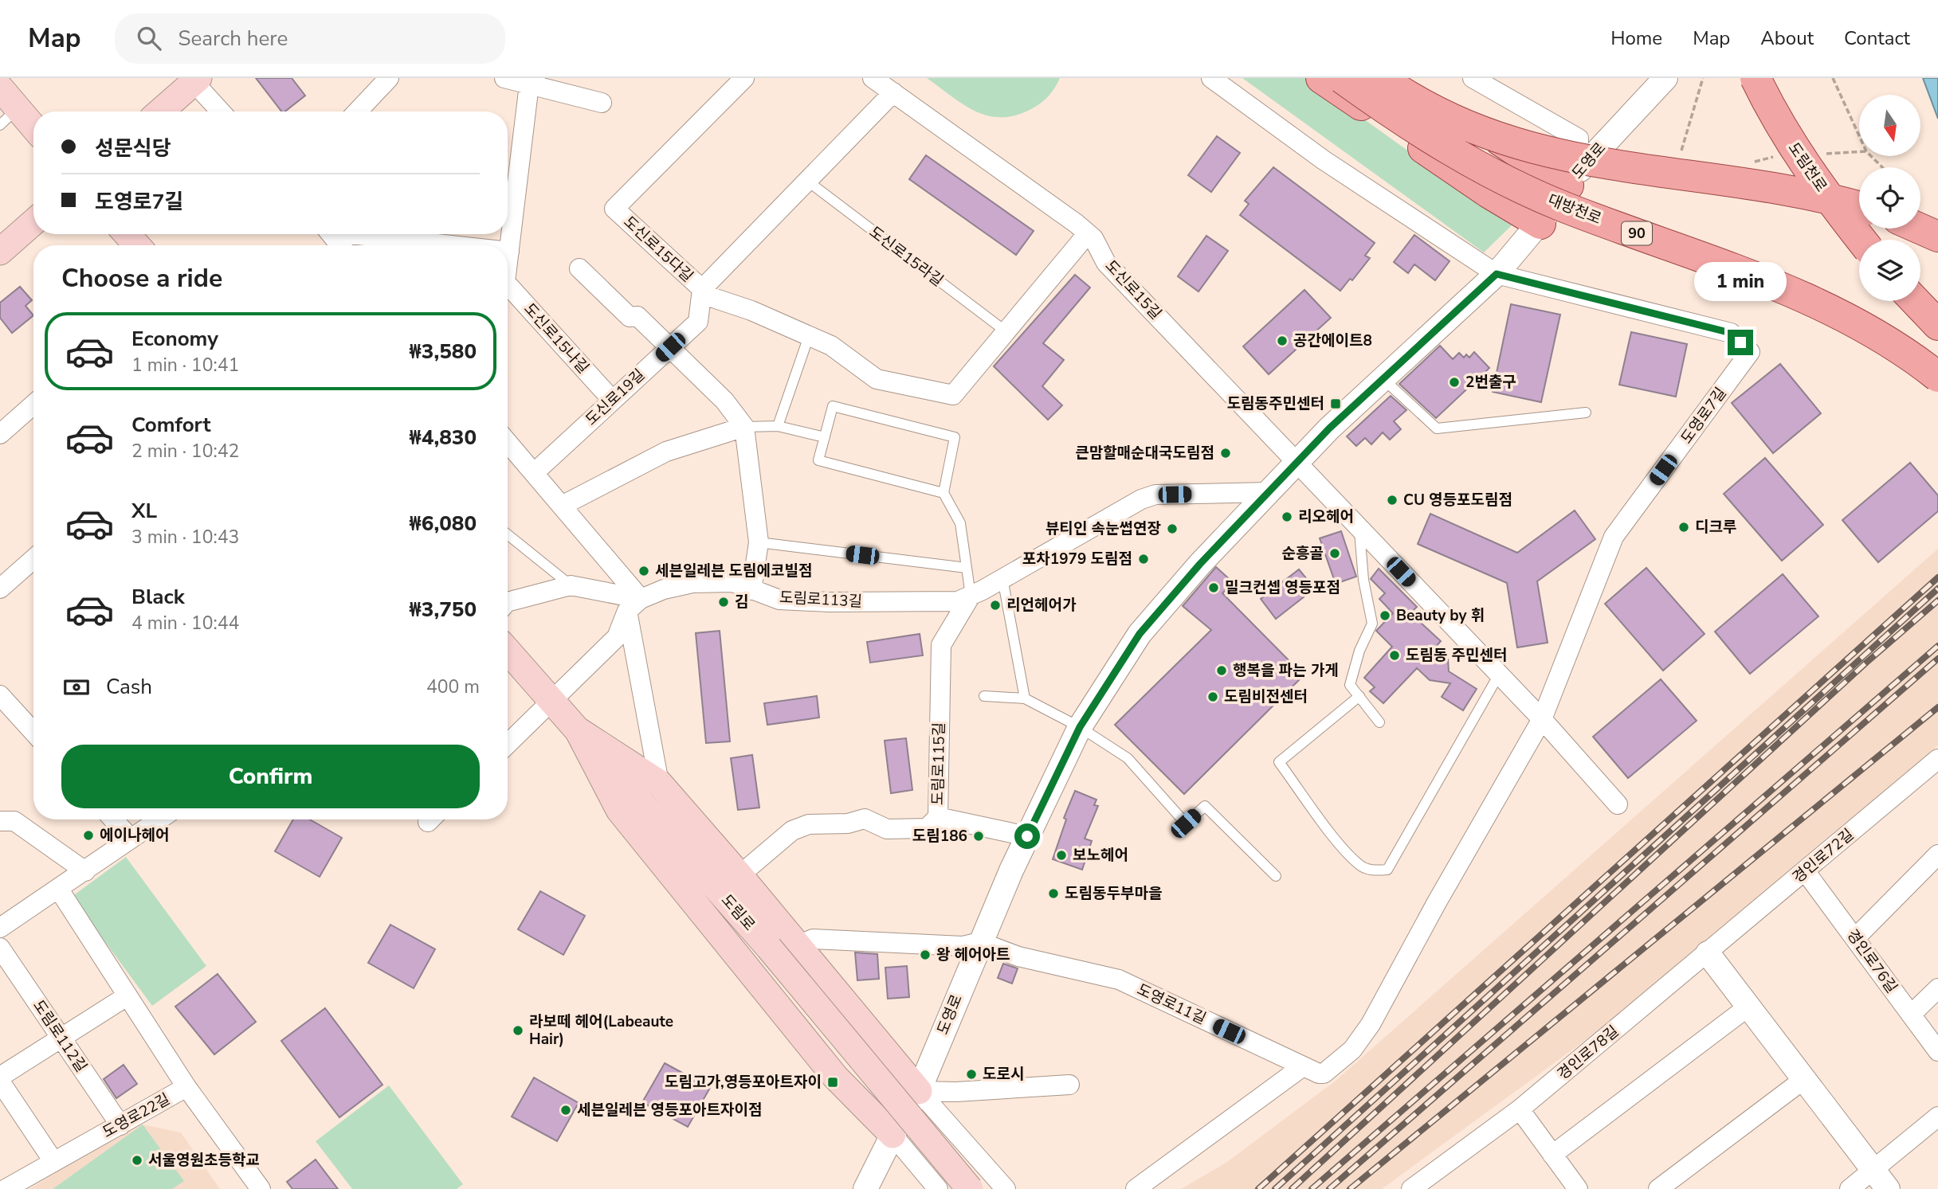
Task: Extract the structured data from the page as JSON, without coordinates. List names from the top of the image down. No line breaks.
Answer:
{"streets":{"main road":["도림천로","대방천로","90","도림로"],"street":["도영로","도신로15다길","도신로15길","도신로15나길","도신로19길","도영로7길","도림로113길","도림로115길","경인로72길","경인로76길","도영로11길","도림로112길","경인로78길","도영로22길"],"lane":["도신로15라길"]},"crossings":[["도영로","도신로15길"],["도영로","도영로7길"],["도영로","도림로113길"],["도영로","도영로11길"],["도신로15다길","도신로15라길"],["도신로15다길","도신로15길"],["도신로15다길","도신로19길"],["도신로15나길","도신로19길"],["도영로7길","도영로11길"],["도림로113길","도림로115길"],["경인로72길","경인로76길"],["경인로72길","경인로78길"],["도림로112길","도영로22길"]],"places":{"other":["공간에이트8","2번출구","큰맘할매순대국도림점","CU 영등포도림점","리오헤어","디크루","뷰티인 속눈썹연장","순흥골","포차1979 도림점","세븐일레븐 도림에코빌점","밀크컨셉 영등포점","김","리언헤어가","Beauty by 휘","도림동 주민센터","행복을 파는 가게","도림비전센터","에이나헤어","도림186","보노헤어","도림동두부마을","왕 헤어아트","라보떼 헤어(Labeaute Hair)","도로시","세븐일레븐 영등포아트자이점","서울영원초등학교"],"transit":["도림동주민센터","도림고가,영등포아트자이"]},"north":"bottom","page":{"header":"Map","search":"Search here","nav":["Home","Map","About","Contact"],"banner":["성문식당","도영로7길"],"heading":"Choose a ride","bubble":"1 min","list":[{"name":"Economy","note":"1 min · 10:41","value":"₩3,580"},{"name":"Comfort","note":"2 min · 10:42","value":"₩4,830"},{"name":"XL","note":"3 min · 10:43","value":"₩6,080"},{"name":"Black","note":"4 min · 10:44","value":"₩3,750"}],"pay":["Cash","400 m"],"buttons":"Confirm"}}
